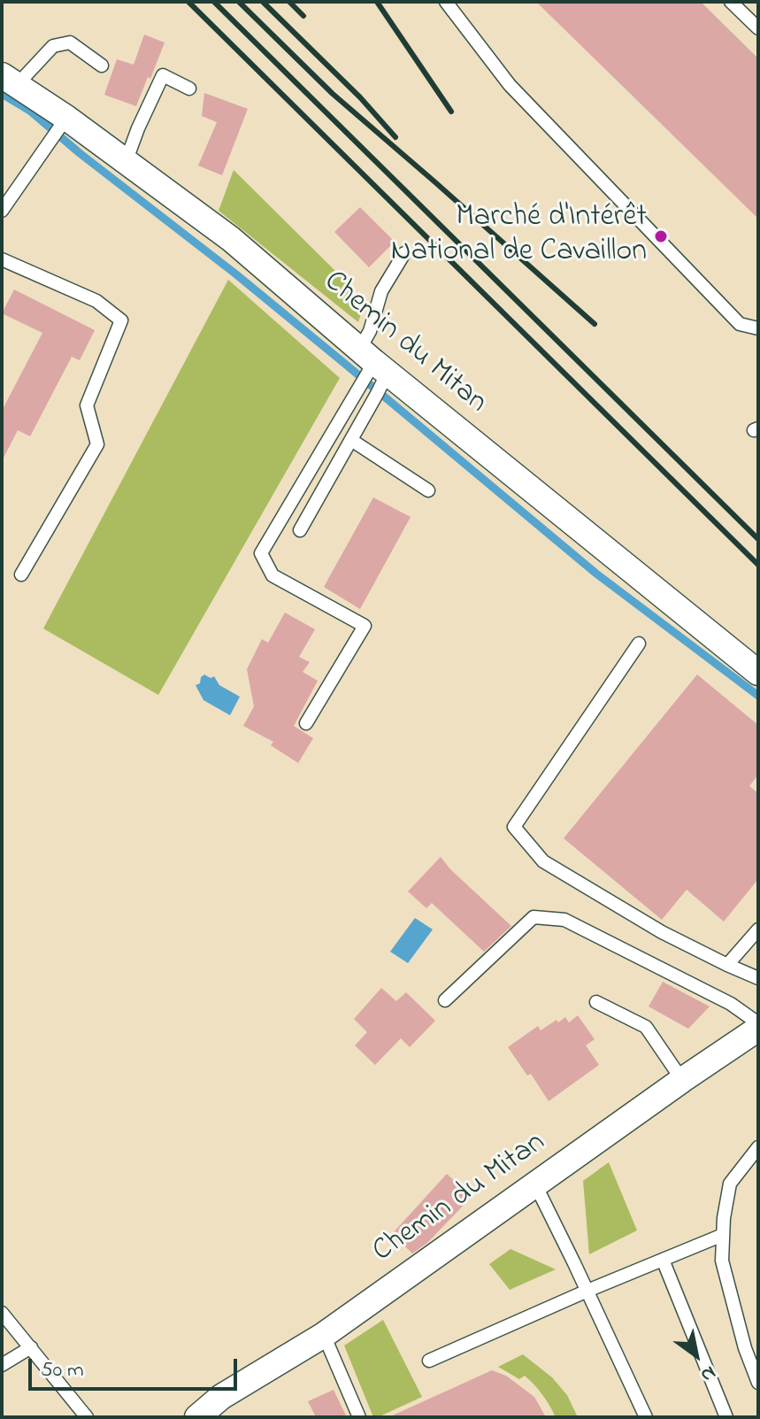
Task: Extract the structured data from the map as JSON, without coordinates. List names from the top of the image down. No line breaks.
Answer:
{"streets":{"street":["Chemin du Mitan"]},"places":["Marché d'Intérêt National de Cavaillon"],"scale_bar":"50 m","north":"bottom right"}
